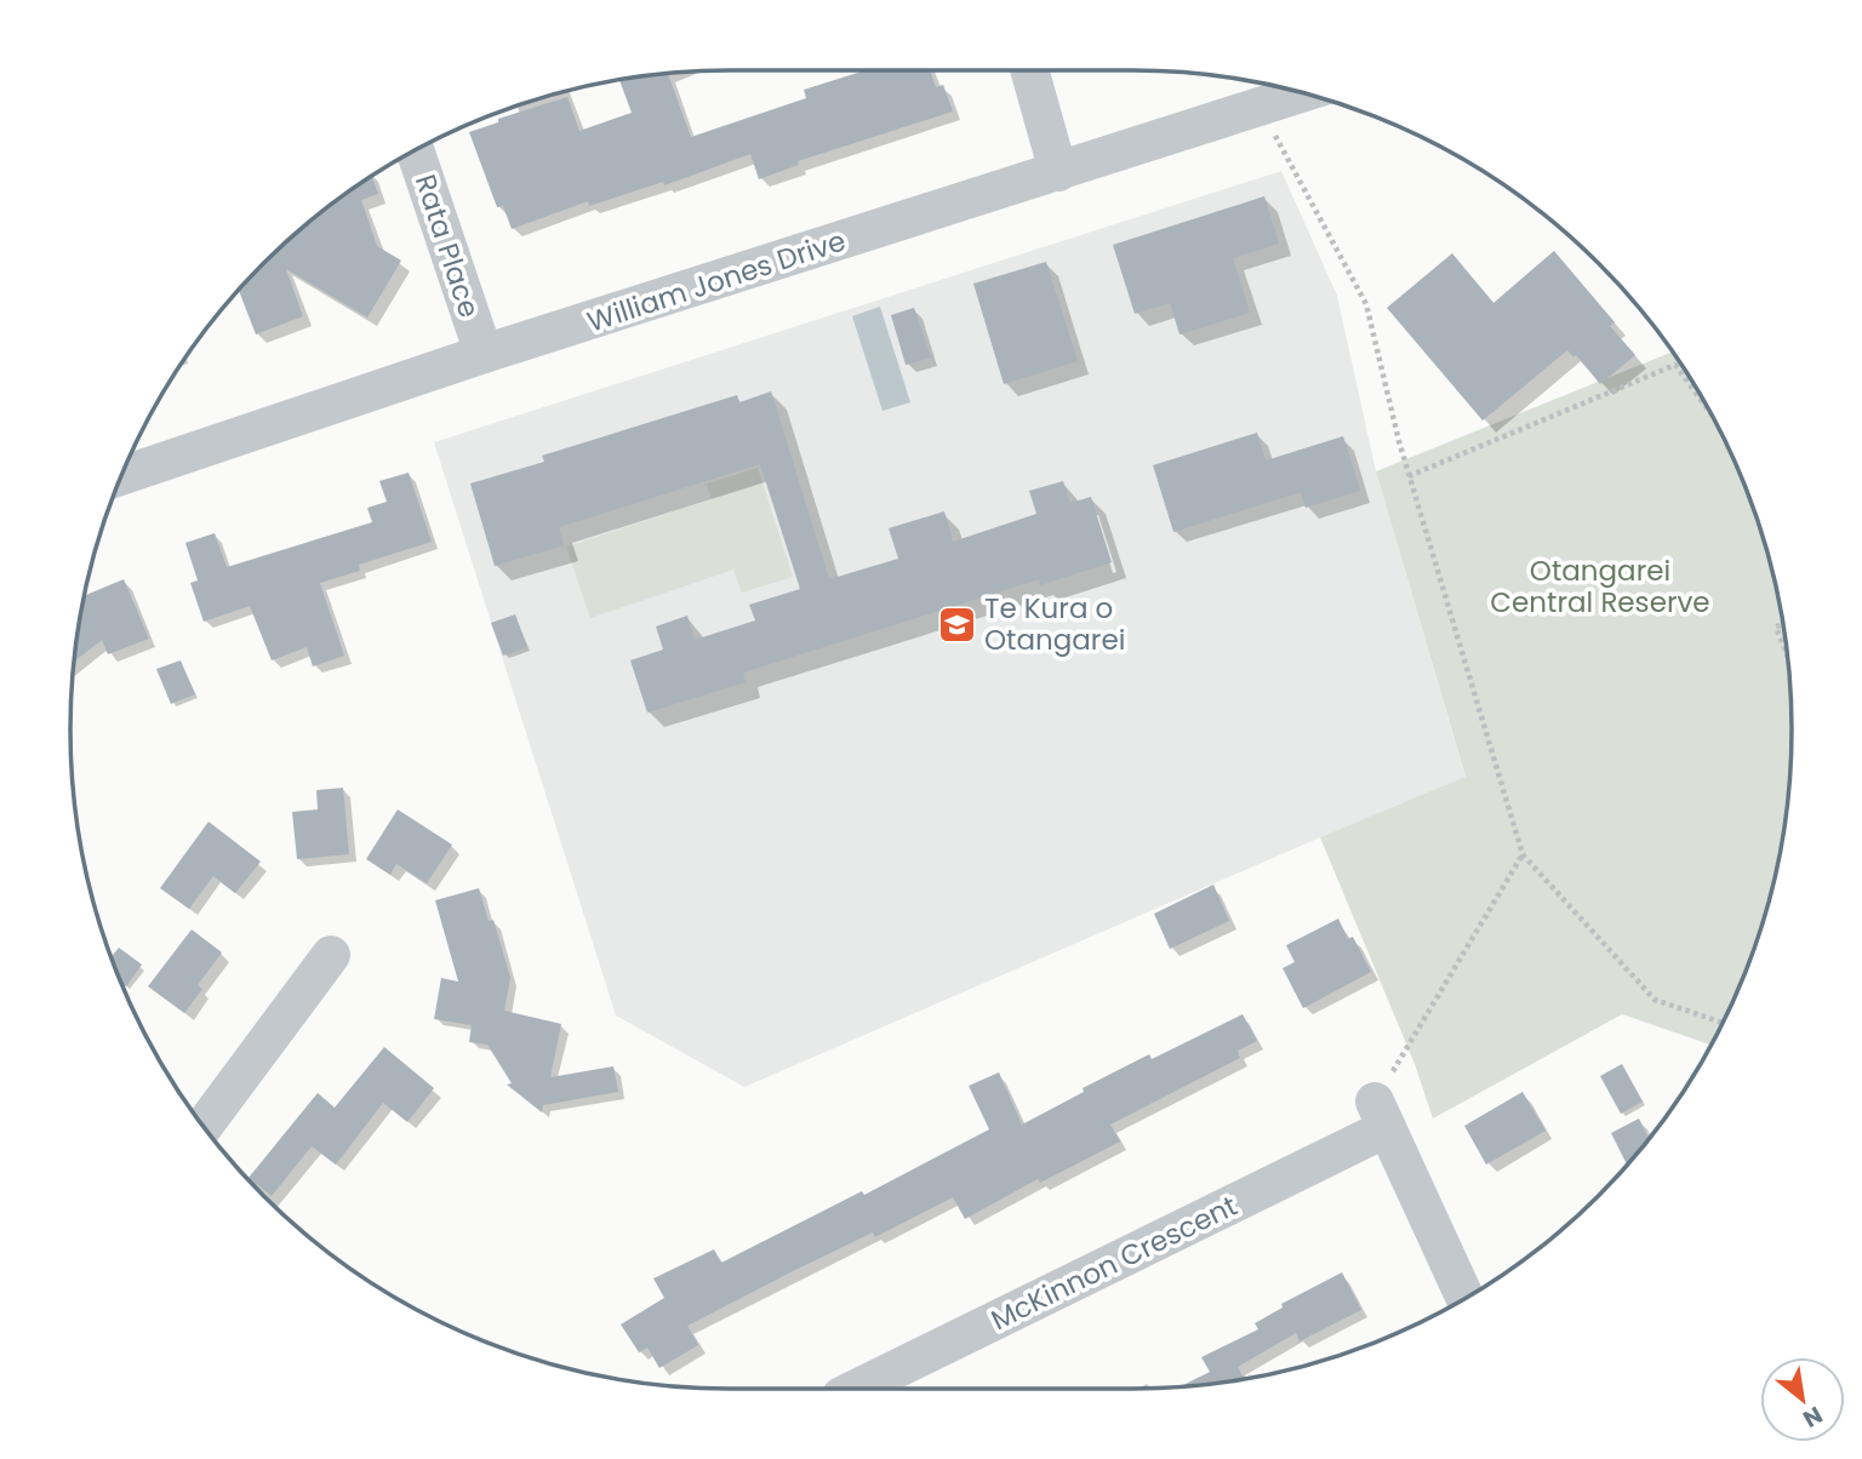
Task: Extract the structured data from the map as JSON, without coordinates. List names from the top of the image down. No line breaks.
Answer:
{"streets":{"street":["Rata Place","William Jones Drive","McKinnon Crescent"]},"crossings":[["Rata Place","William Jones Drive"]],"parks":["Otangarei Central Reserve"],"places":{"school or university":["Te Kura o Otangarei"]},"north":"bottom right"}
